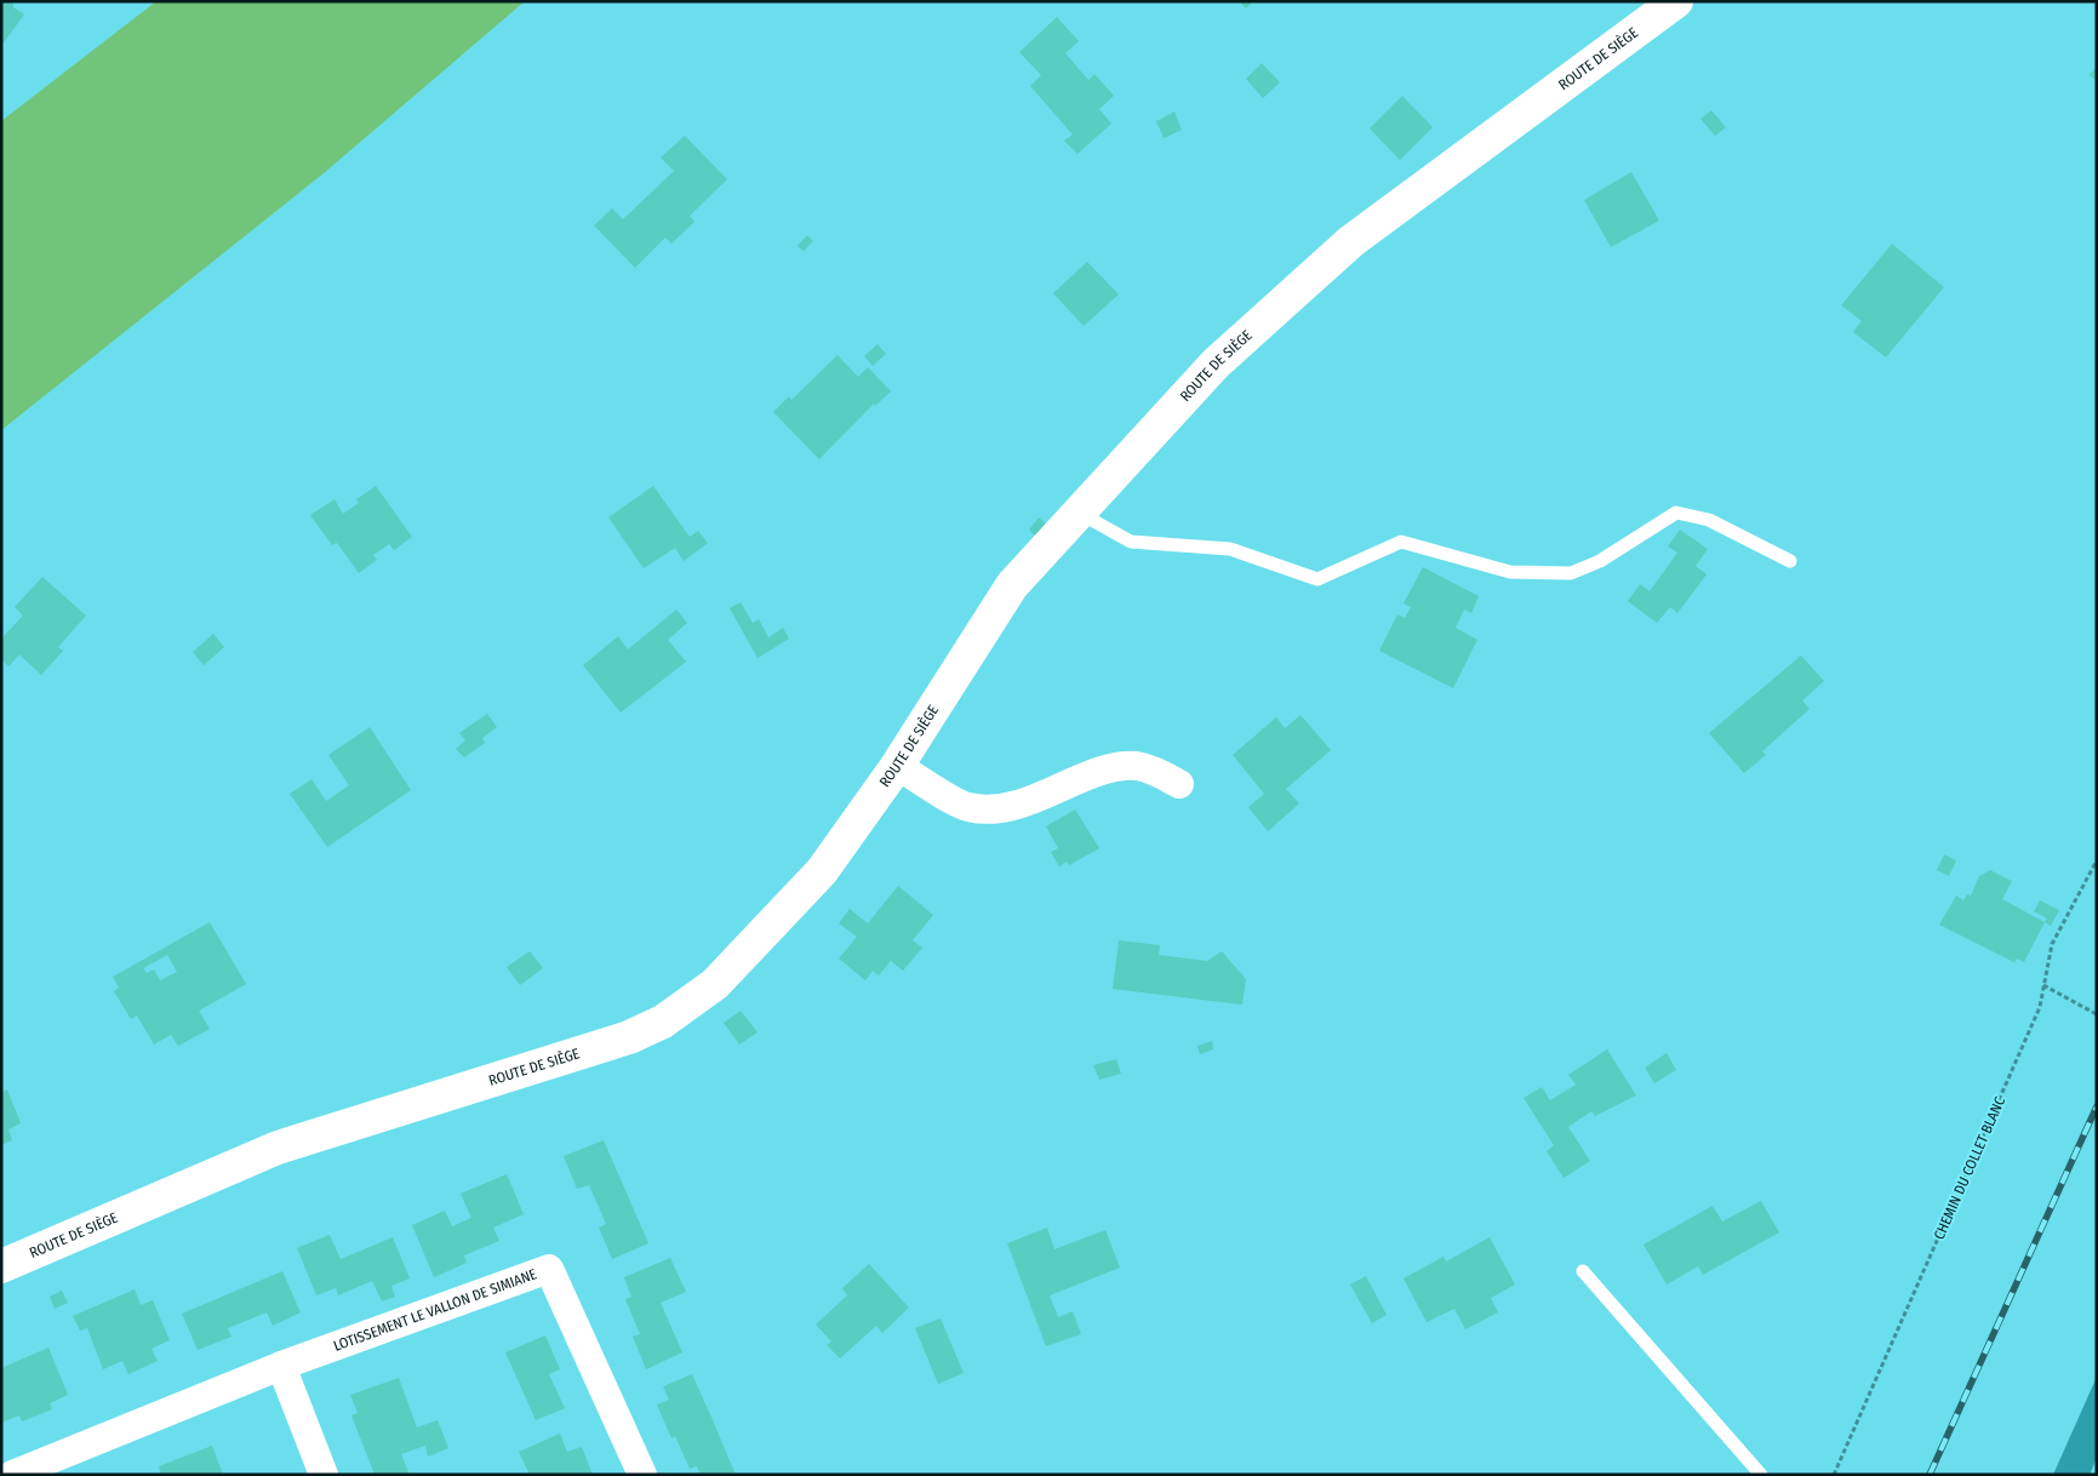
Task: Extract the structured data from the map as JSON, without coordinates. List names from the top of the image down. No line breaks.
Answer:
{"streets":{"street":["ROUTE DE SIÈGE","LOTISSEMENT LE VALLON DE SIMIANE"],"path":["CHEMIN DU COLLET BLANC"]}}
